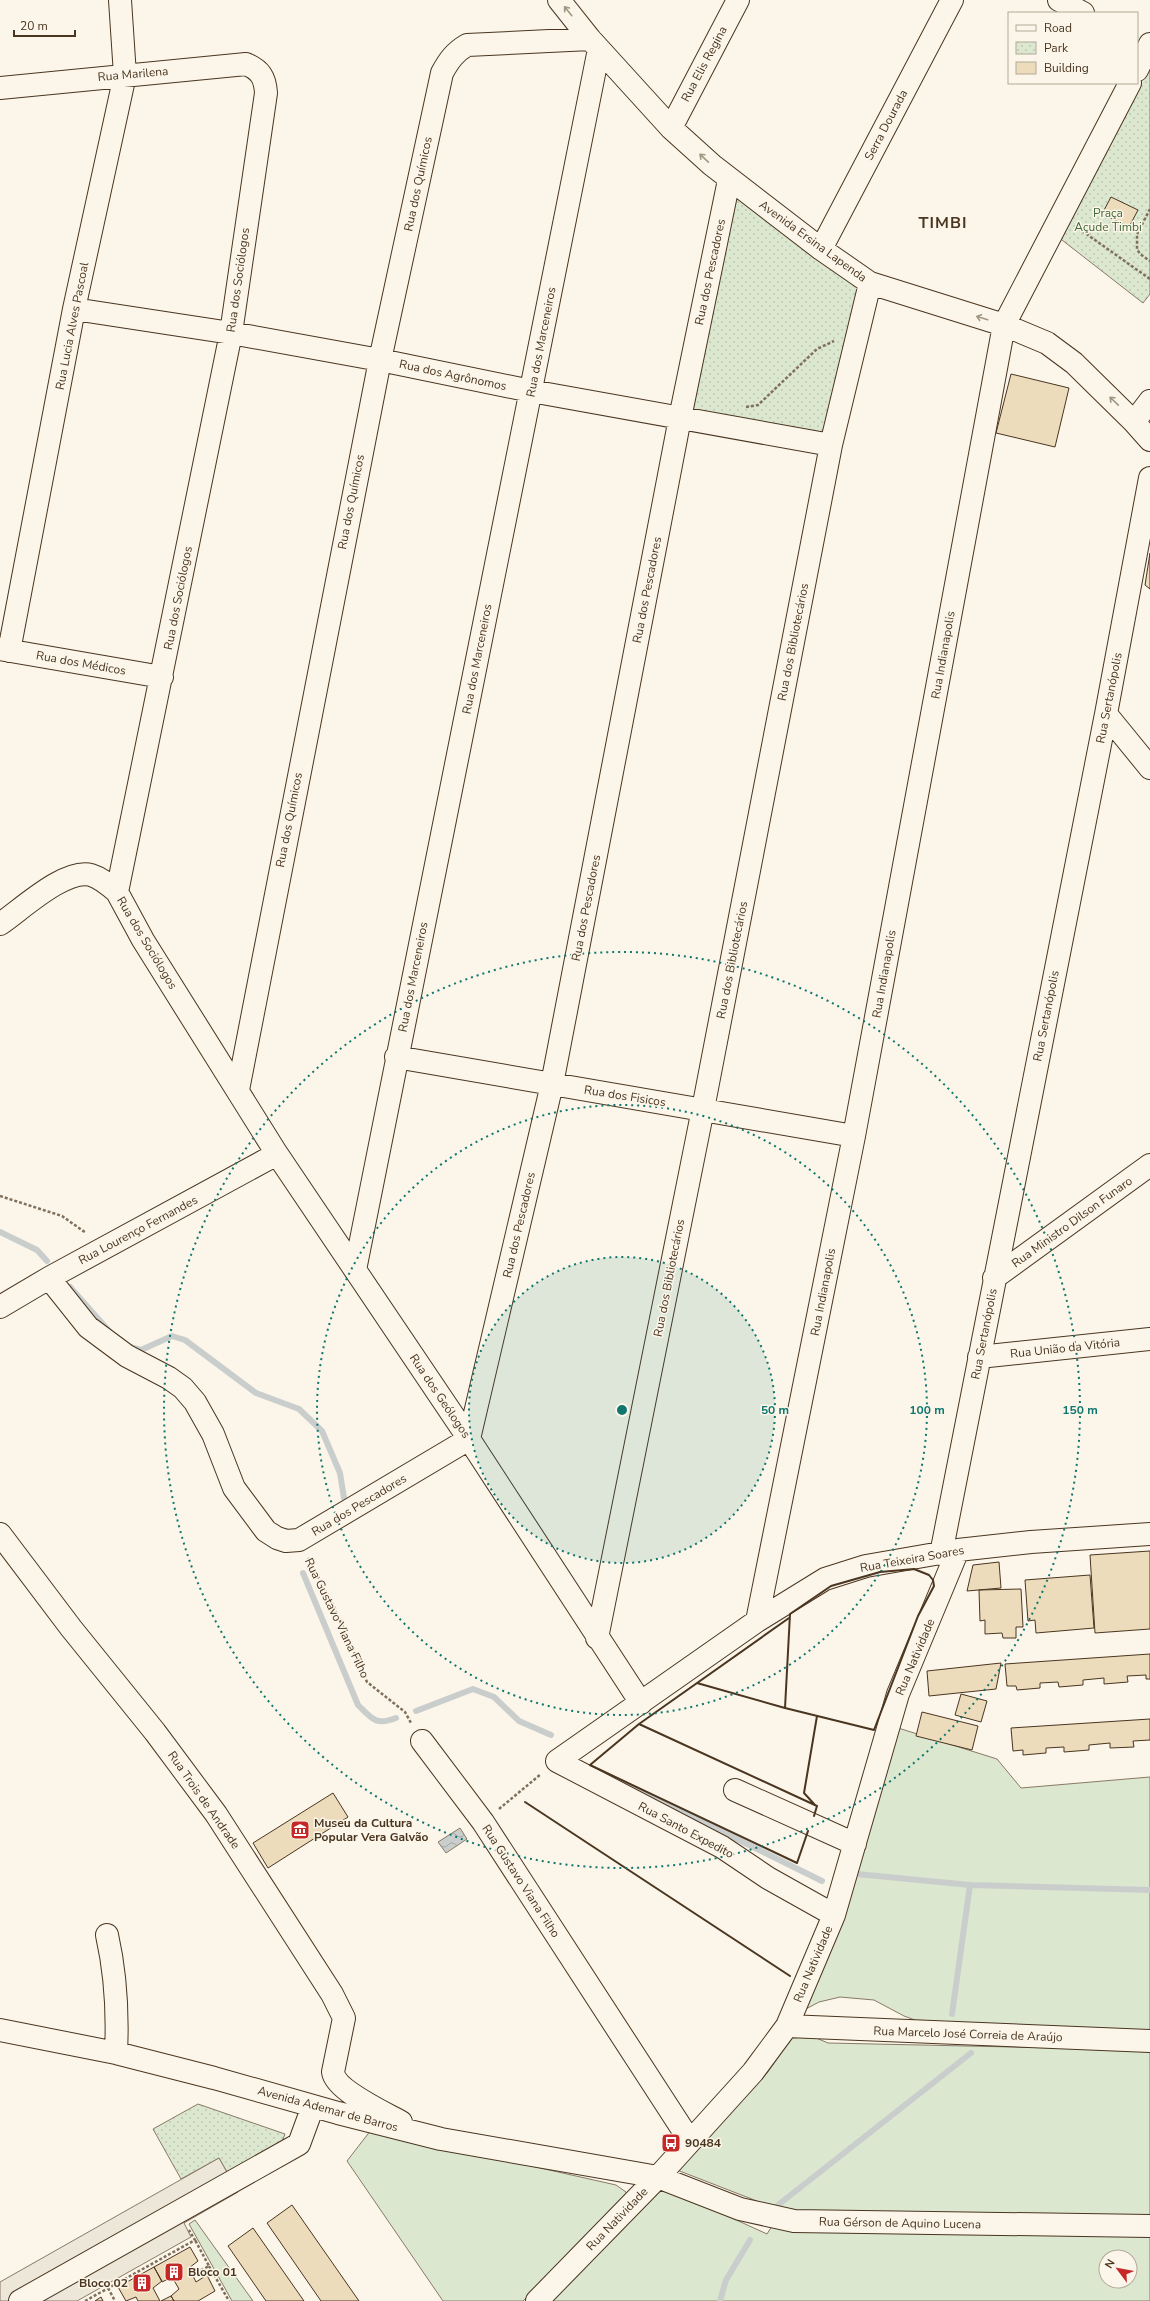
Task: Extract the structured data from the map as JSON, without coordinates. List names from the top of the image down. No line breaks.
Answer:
{"streets":{"street":["Rua Elis Regina","Rua Marilena","Serra Dourada","Rua dos Químicos","Avenida Ersina Lapenda","Rua dos Pescadores","Rua dos Sociólogos","Rua Lucia Alves Pascoal","Rua dos Marceneiros","Rua dos Agrônomos","Rua dos Bibliotecários","Rua Indianapolis","Rua dos Médicos","Rua Sertanópolis","Rua dos Fisicos","Rua Ministro Dilson Funaro","Rua Lourenço Fernandes","Rua União da Vitória","Rua dos Geólogos","Rua Teixeira Soares","Rua Gustavo Viana Filho","Rua Natividade","Rua Trois de Andrade","Rua Santo Expedito","Rua Marcelo José Correia de Araújo","Avenida Ademar de Barros","Rua Gérson de Aquino Lucena"]},"crossings":[["Rua Elis Regina","Avenida Ersina Lapenda"],["Rua Marilena","Rua dos Sociólogos"],["Rua Marilena","Rua Lucia Alves Pascoal"],["Serra Dourada","Avenida Ersina Lapenda"],["Rua dos Químicos","Avenida Ersina Lapenda"],["Rua dos Químicos","Rua dos Sociólogos"],["Rua dos Químicos","Rua dos Marceneiros"],["Rua dos Químicos","Rua dos Agrônomos"],["Rua dos Químicos","Rua dos Geólogos"],["Avenida Ersina Lapenda","Rua dos Pescadores"],["Avenida Ersina Lapenda","Rua dos Marceneiros"],["Avenida Ersina Lapenda","Rua dos Bibliotecários"],["Avenida Ersina Lapenda","Rua Indianapolis"],["Rua dos Pescadores","Rua dos Agrônomos"],["Rua dos Pescadores","Rua dos Fisicos"],["Rua dos Pescadores","Rua dos Geólogos"],["Rua dos Pescadores","Rua Gustavo Viana Filho"],["Rua dos Sociólogos","Rua dos Agrônomos"],["Rua dos Sociólogos","Rua dos Médicos"],["Rua dos Sociólogos","Rua dos Geólogos"],["Rua Lucia Alves Pascoal","Rua dos Agrônomos"],["Rua Lucia Alves Pascoal","Rua dos Médicos"],["Rua dos Marceneiros","Rua dos Agrônomos"],["Rua dos Marceneiros","Rua dos Fisicos"],["Rua dos Marceneiros","Rua dos Geólogos"],["Rua dos Agrônomos","Rua dos Bibliotecários"],["Rua dos Bibliotecários","Rua dos Fisicos"],["Rua dos Bibliotecários","Rua dos Geólogos"],["Rua Indianapolis","Rua dos Fisicos"],["Rua Indianapolis","Rua Teixeira Soares"],["Rua Sertanópolis","Rua Ministro Dilson Funaro"],["Rua Sertanópolis","Rua União da Vitória"],["Rua Sertanópolis","Rua Teixeira Soares"],["Rua Sertanópolis","Rua Natividade"],["Rua Lourenço Fernandes","Rua dos Geólogos"],["Rua dos Geólogos","Rua Teixeira Soares"],["Rua Teixeira Soares","Rua Natividade"],["Rua Teixeira Soares","Rua Santo Expedito"],["Rua Gustavo Viana Filho","Rua Natividade"],["Rua Natividade","Rua Santo Expedito"],["Rua Natividade","Rua Marcelo José Correia de Araújo"],["Rua Natividade","Avenida Ademar de Barros"],["Rua Natividade","Rua Gérson de Aquino Lucena"],["Rua Trois de Andrade","Avenida Ademar de Barros"],["Avenida Ademar de Barros","Rua Gérson de Aquino Lucena"]],"one_way":["Avenida Ersina Lapenda"],"districts":["TIMBI"],"parks":["Praça Açude Timbi"],"places":{"museum":["Museu da Cultura Popular Vera Galvão"],"bus stop":["90484"],"building":["Bloco 01","Bloco 02"]},"legend":["Road","Park","Building"],"scale_bar":"20 m","north":"top left","rings":["50 m","100 m","150 m"]}
